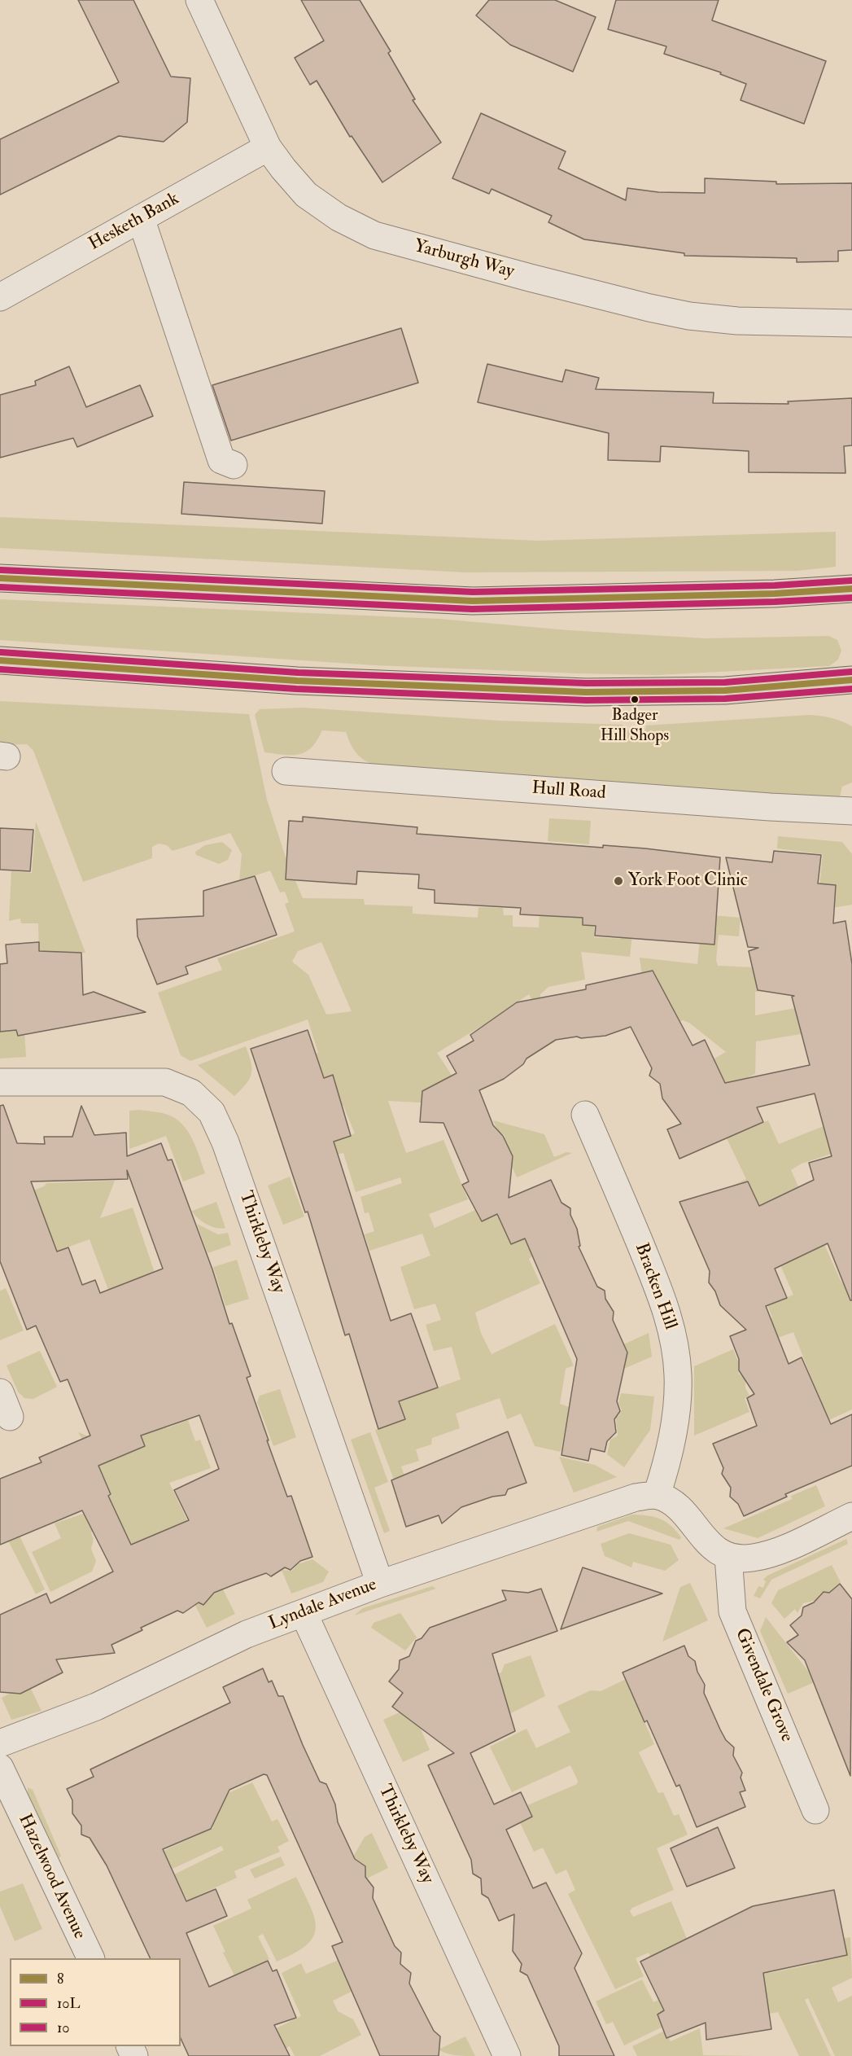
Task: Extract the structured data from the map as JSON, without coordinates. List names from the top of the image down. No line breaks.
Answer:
{"streets":{"street":["Hesketh Bank","Yarburgh Way","Hull Road","Thirkleby Way","Bracken Hill","Lyndale Avenue","Givendale Grove","Hazelwood Avenue"]},"crossings":[["Hesketh Bank","Yarburgh Way"],["Thirkleby Way","Lyndale Avenue"],["Bracken Hill","Lyndale Avenue"]],"places":["Badger Hill Shops","York Foot Clinic"],"lines":["transit line 10","transit line 8","transit line 10L"],"legend":["8","10L","10"]}
